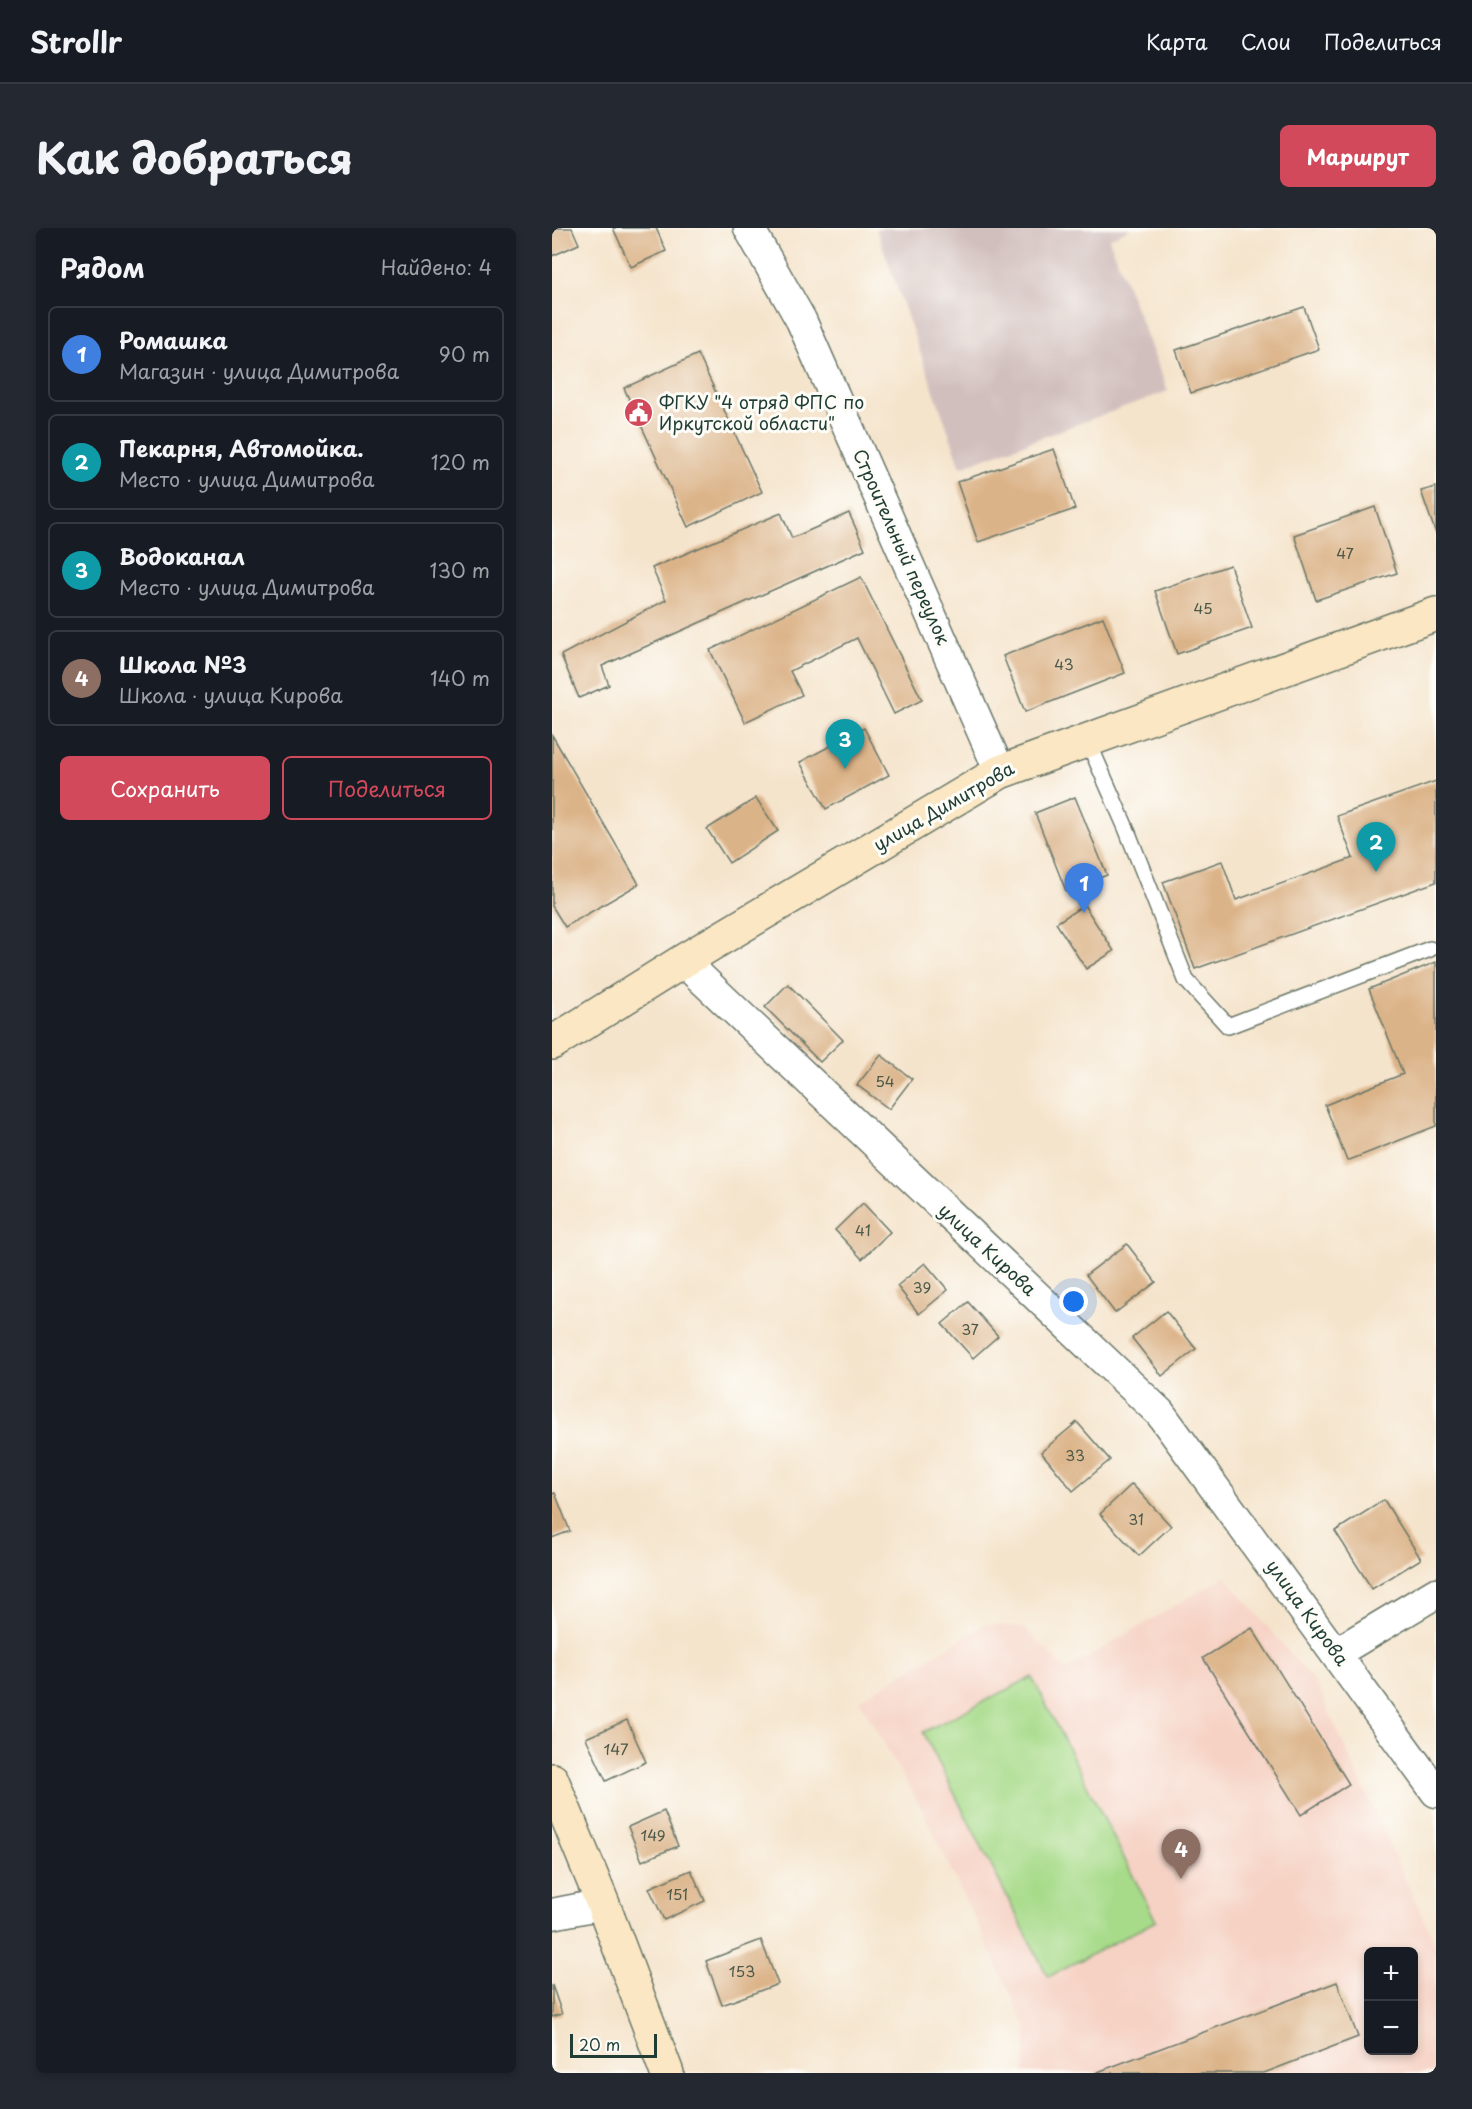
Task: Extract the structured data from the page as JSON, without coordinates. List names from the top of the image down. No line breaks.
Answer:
{"streets":{"street":["Строительный переулок","улица Димитрова","улица Кирова"]},"crossings":[["Строительный переулок","улица Димитрова"],["улица Димитрова","улица Кирова"]],"places":{"public building":["ФГКУ \"4 отряд ФПС по Иркутской области\""]},"house_numbers":["47","45","43","54","41","39","37","33","31","147","149","151","153"],"scale_bar":"20 m","page":{"header":"Strollr","nav":["Карта","Слои","Поделиться"],"title":"Как добраться","buttons":["Маршрут",["Сохранить","Поделиться"]],"heading":["Рядом","Найдено: 4"],"list":[{"mark":"1","name":"Ромашка","note":"Магазин · улица Димитрова","value":"90 m"},{"mark":"2","name":"Пекарня, Автомойка.","note":"Место · улица Димитрова","value":"120 m"},{"mark":"3","name":"Водоканал","note":"Место · улица Димитрова","value":"130 m"},{"mark":"4","name":"Школа №3","note":"Школа · улица Кирова","value":"140 m"}],"pins":["3","2","1","4"],"map_buttons":["+","−"],"scale":"20 m"}}
